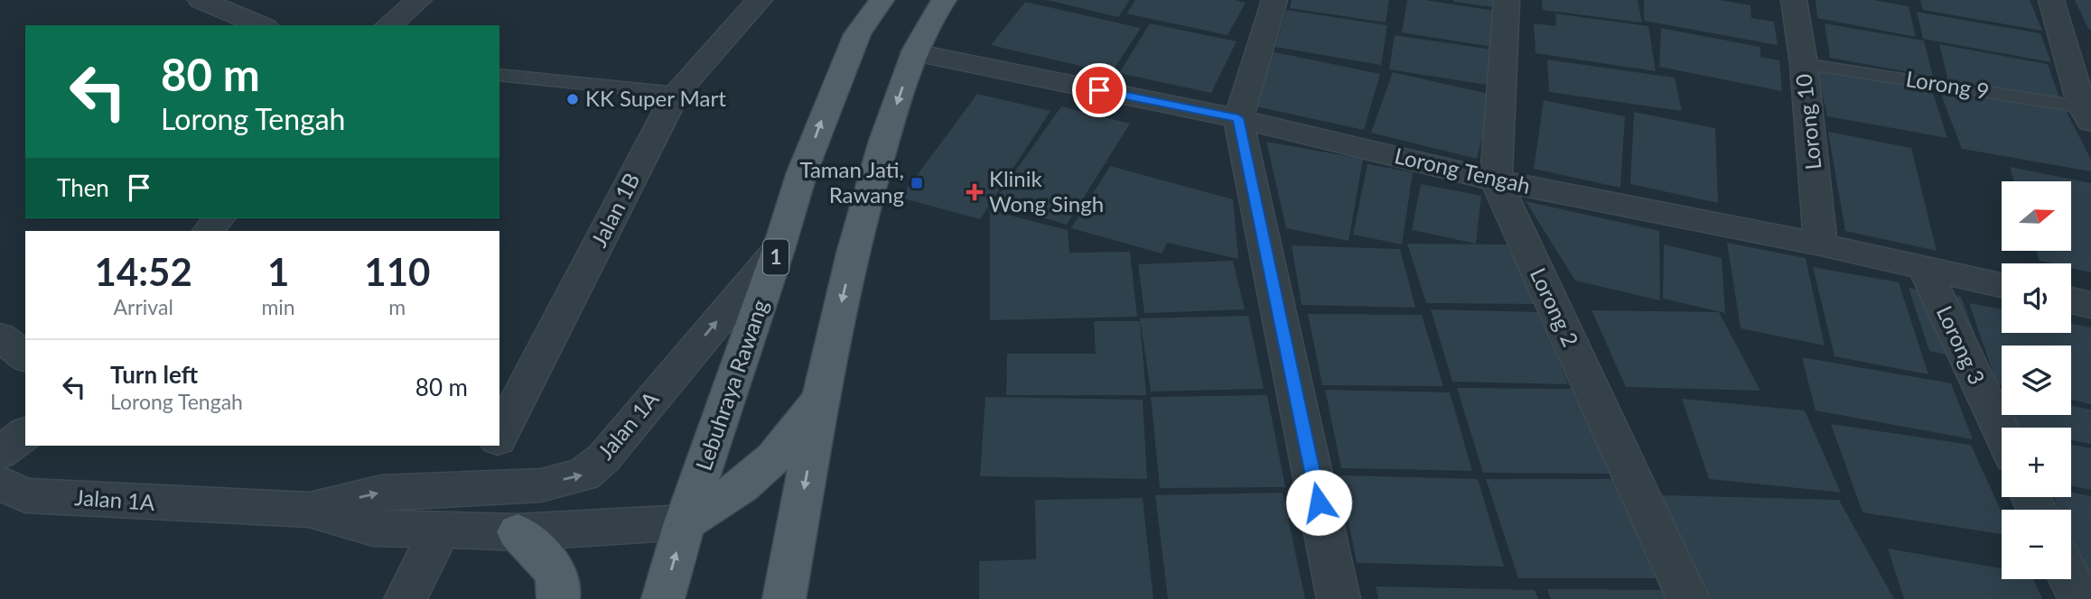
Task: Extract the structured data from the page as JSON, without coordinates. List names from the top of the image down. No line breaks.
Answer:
{"streets":{"main road":["1","Lebuhraya Rawang"],"street":["Lorong 10","Lorong Tengah","Jalan 1B","Lorong 2","Lorong 3","Jalan 1A"],"lane":["Lorong 9"]},"crossings":[["Lorong 9","Lorong 10"],["Lorong 10","Lorong Tengah"],["Lorong Tengah","Lorong 2"],["Lorong Tengah","Lorong 3"],["Jalan 1B","Jalan 1A"],["Lebuhraya Rawang","Jalan 1A"]],"one_way":["Jalan 1A"],"places":{"other":["KK Super Mart"],"transit":["Taman Jati, Rawang"],"health":["Klinik Wong Singh"]},"north":"right","page":{"turn":["80 m","Lorong Tengah"],"then":"Then","map_buttons":["+","−"],"eta":["14:52","Arrival","1","min","110","m"],"list":[{"name":"Turn left","note":"Lorong Tengah","value":"80 m"}]}}
